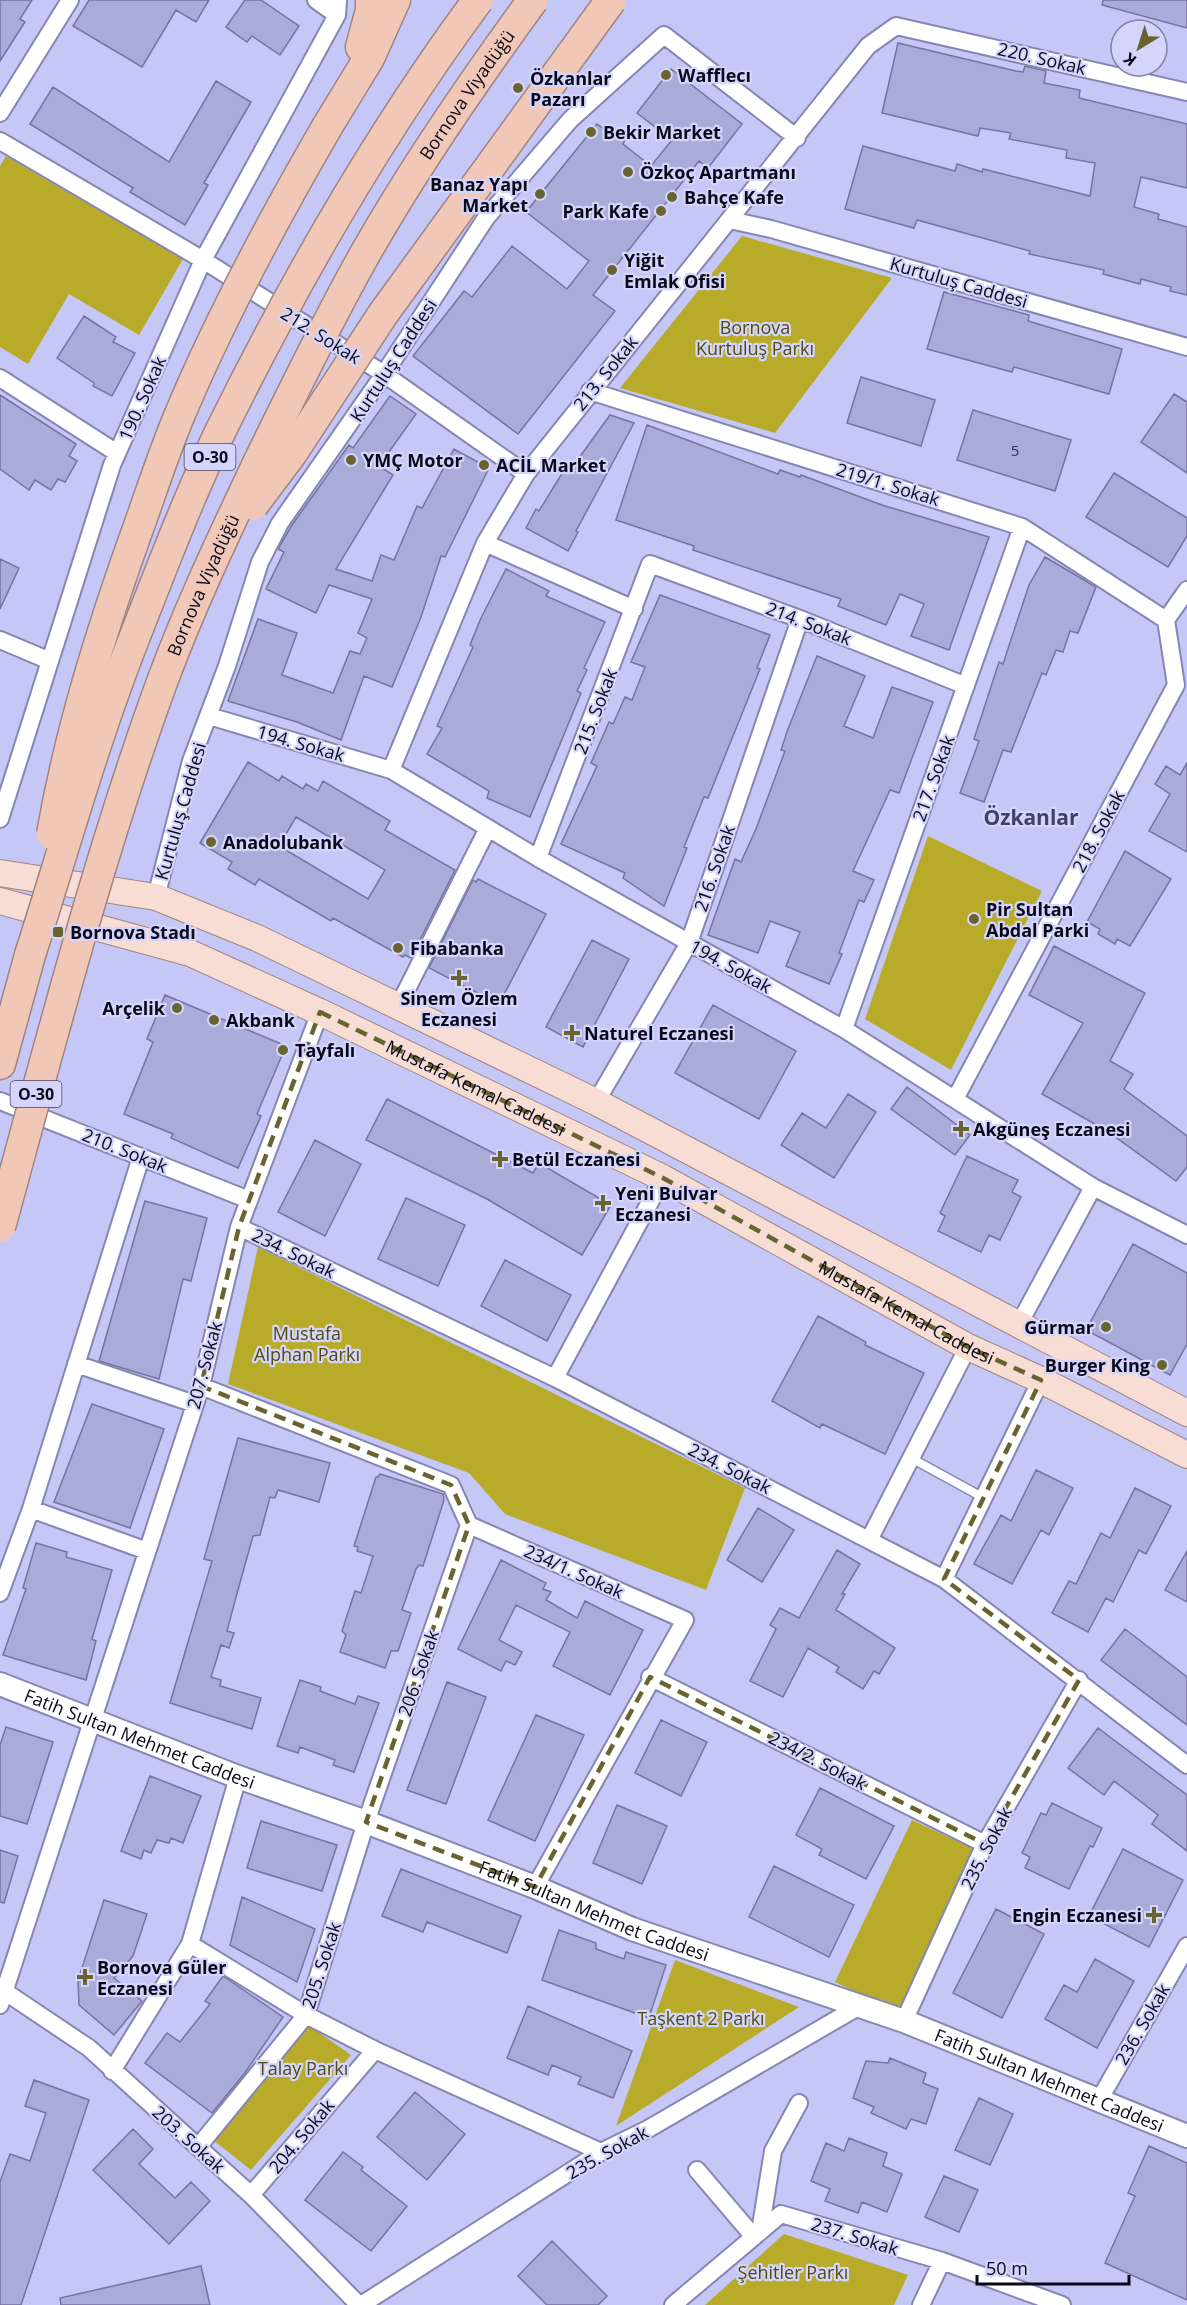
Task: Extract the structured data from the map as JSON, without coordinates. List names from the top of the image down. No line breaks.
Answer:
{"streets":{"highway":["Bornova Viyadüğü","O-30"],"main road":["Mustafa Kemal Caddesi","Fatih Sultan Mehmet Caddesi"],"street":["220. Sokak","Kurtuluş Caddesi","212. Sokak","213. Sokak","190. Sokak","219/1. Sokak","214. Sokak","215. Sokak","194. Sokak","217. Sokak","218. Sokak","216. Sokak","210. Sokak","234. Sokak","207. Sokak","234/1. Sokak","206. Sokak","234/2. Sokak","235. Sokak","205. Sokak","236. Sokak","204. Sokak","203. Sokak","237. Sokak"]},"crossings":[["220. Sokak","213. Sokak"],["Kurtuluş Caddesi","212. Sokak"],["Kurtuluş Caddesi","213. Sokak"],["Kurtuluş Caddesi","194. Sokak"],["212. Sokak","213. Sokak"],["212. Sokak","190. Sokak"],["213. Sokak","219/1. Sokak"],["213. Sokak","194. Sokak"],["219/1. Sokak","217. Sokak"],["219/1. Sokak","218. Sokak"],["214. Sokak","215. Sokak"],["214. Sokak","217. Sokak"],["214. Sokak","216. Sokak"],["215. Sokak","194. Sokak"],["194. Sokak","217. Sokak"],["194. Sokak","218. Sokak"],["194. Sokak","216. Sokak"],["Mustafa Kemal Caddesi","207. Sokak"],["210. Sokak","207. Sokak"],["234. Sokak","207. Sokak"],["234. Sokak","235. Sokak"],["207. Sokak","Fatih Sultan Mehmet Caddesi"],["207. Sokak","203. Sokak"],["234/1. Sokak","206. Sokak"],["234/1. Sokak","Fatih Sultan Mehmet Caddesi"],["234/1. Sokak","234/2. Sokak"],["206. Sokak","Fatih Sultan Mehmet Caddesi"],["206. Sokak","205. Sokak"],["Fatih Sultan Mehmet Caddesi","235. Sokak"],["Fatih Sultan Mehmet Caddesi","205. Sokak"],["Fatih Sultan Mehmet Caddesi","236. Sokak"],["234/2. Sokak","235. Sokak"],["235. Sokak","203. Sokak"],["205. Sokak","203. Sokak"],["204. Sokak","203. Sokak"]],"districts":["Özkanlar"],"parks":["Bornova Kurtuluş Parkı","Mustafa Alphan Parkı","Taşkent 2 Parkı","Talay Parkı","Şehitler Parkı"],"places":{"other":["Wafflecı","Özkanlar Pazarı","Bekir Market","Özkoç Apartmanı","Banaz Yapı Market","Bahçe Kafe","Park Kafe","Yiğit Emlak Ofisi","YMÇ Motor","ACİL Market","Anadolubank","Pir Sultan Abdal Parki","Fibabanka","Arçelik","Akbank","Tayfalı","Gürmar","Burger King"],"transit":["Bornova Stadı"],"health":["Sinem Özlem Eczanesi","Naturel Eczanesi","Akgüneş Eczanesi","Betül Eczanesi","Yeni Bulvar Eczanesi","Engin Eczanesi","Bornova Güler Eczanesi"]},"house_numbers":["5"],"scale_bar":"50 m","north":"bottom left"}
